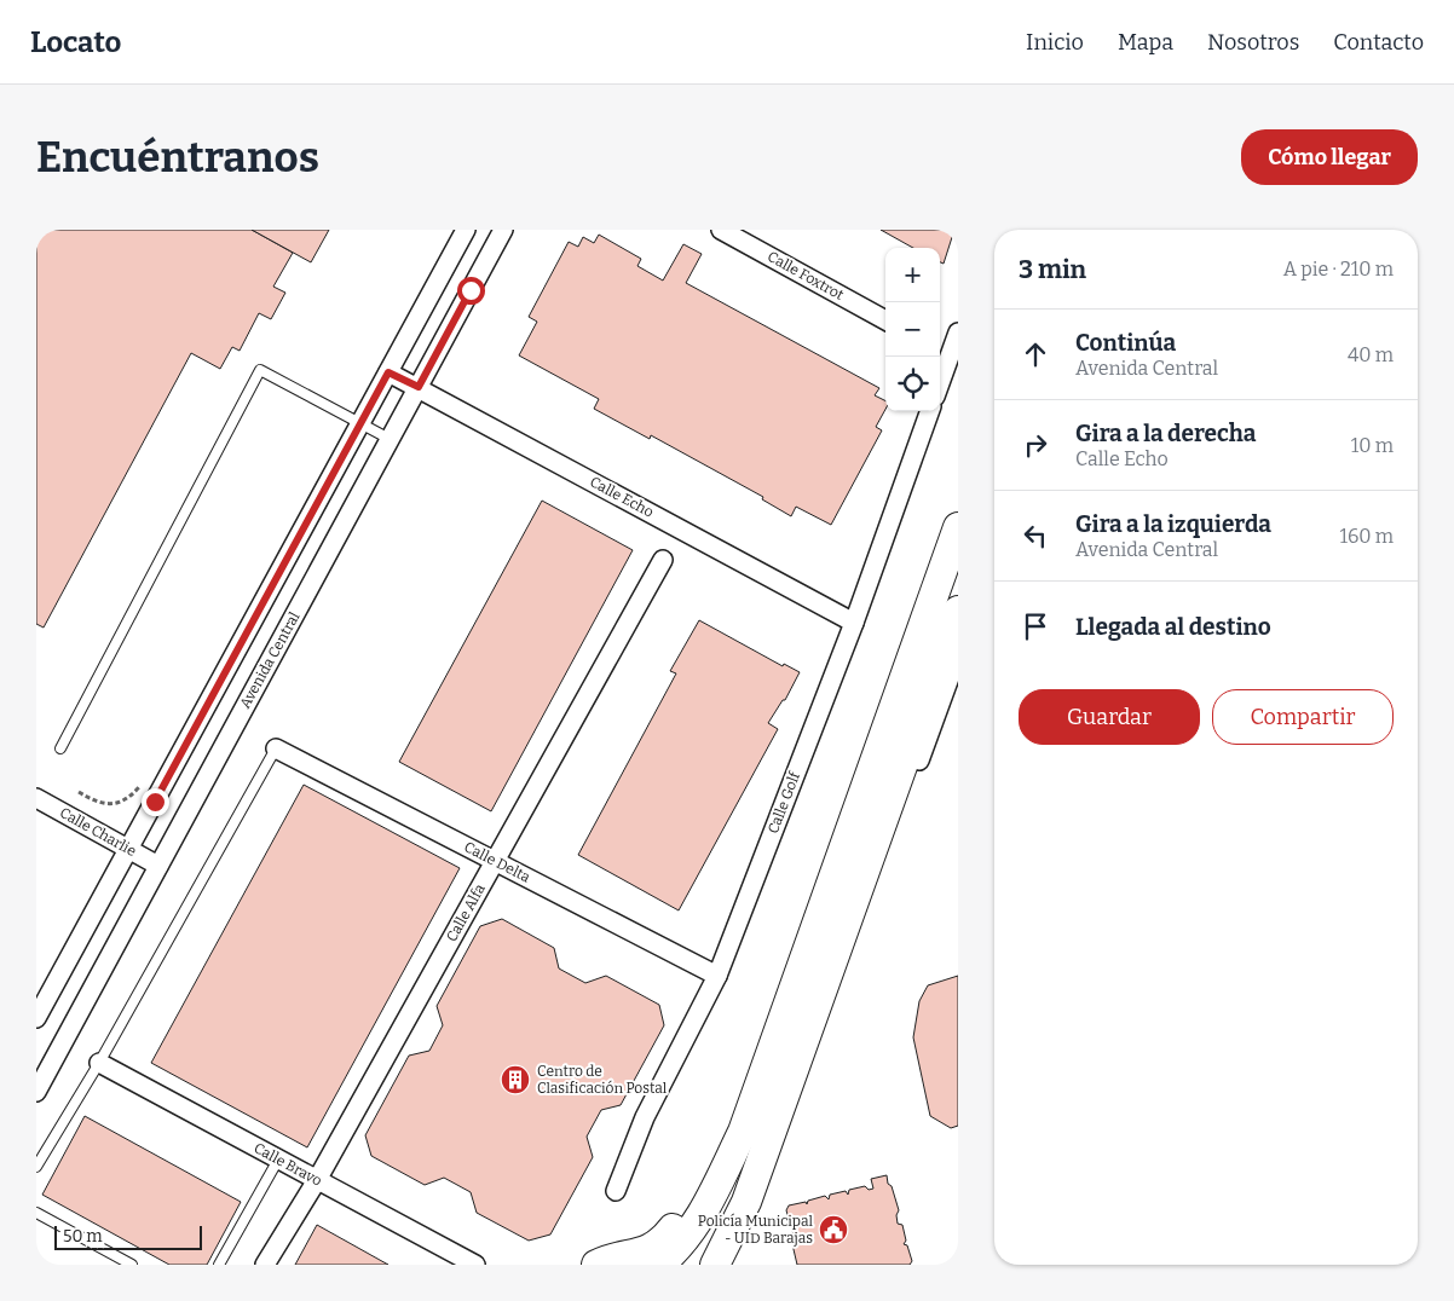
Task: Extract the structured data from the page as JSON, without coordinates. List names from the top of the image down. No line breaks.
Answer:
{"streets":{"street":["Calle Foxtrot","Calle Echo","Avenida Central","Calle Golf","Calle Charlie","Calle Delta","Calle Alfa","Calle Bravo"]},"crossings":[["Calle Echo","Avenida Central"],["Calle Echo","Calle Golf"],["Avenida Central","Calle Charlie"],["Calle Golf","Calle Delta"],["Calle Delta","Calle Alfa"],["Calle Alfa","Calle Bravo"]],"places":{"building":["Centro de Clasificación Postal"],"public building":["Policía Municipal - UID Barajas"]},"scale_bar":"50 m","page":{"header":"Locato","nav":["Inicio","Mapa","Nosotros","Contacto"],"buttons":["Cómo llegar",["Guardar","Compartir"]],"title":"Encuéntranos","heading":["3 min","A pie · 210 m"],"map_buttons":["+","−"],"list":[["Continúa","Avenida Central","40 m"],["Gira a la derecha","Calle Echo","10 m"],["Gira a la izquierda","Avenida Central","160 m"],"Llegada al destino"],"scale":"50 m"}}
